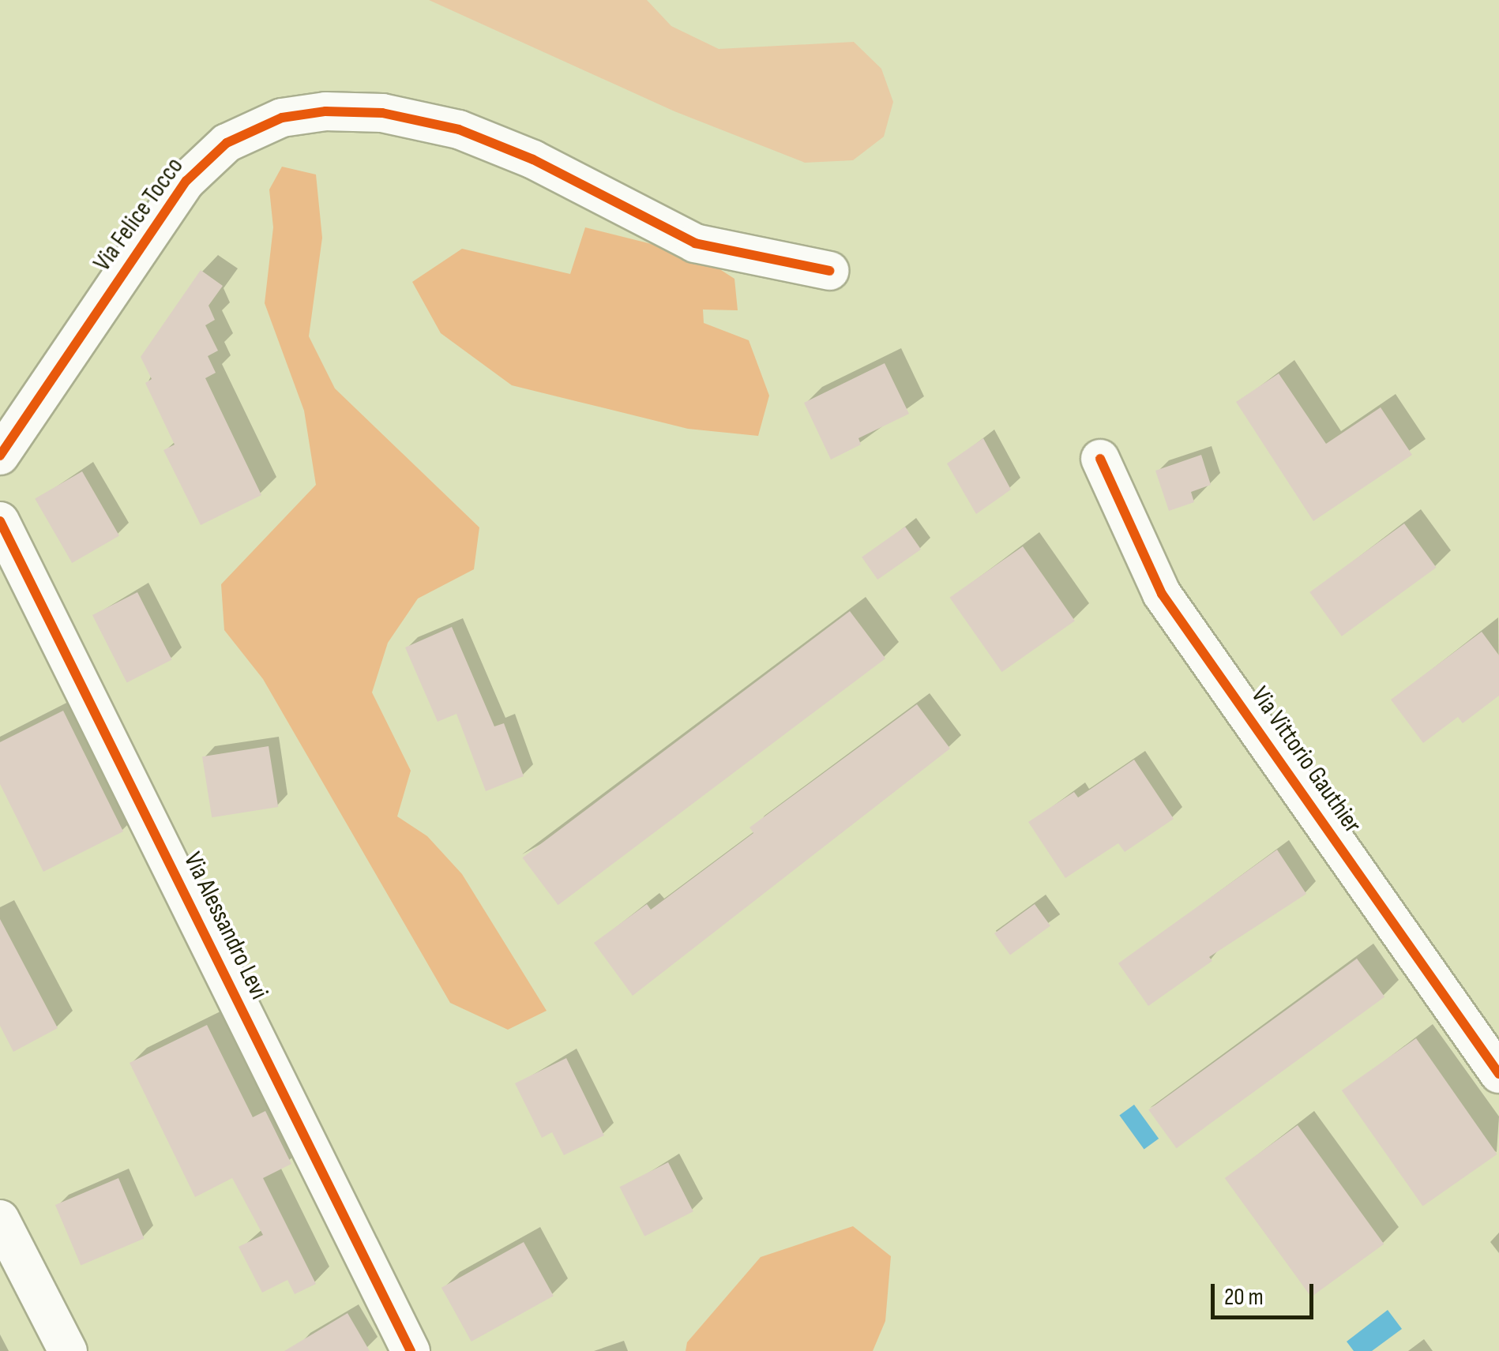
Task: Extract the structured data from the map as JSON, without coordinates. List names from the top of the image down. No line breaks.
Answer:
{"streets":{"street":["Via Felice Tocco","Via Vittorio Gauthier","Via Alessandro Levi"]},"scale_bar":"20 m"}
